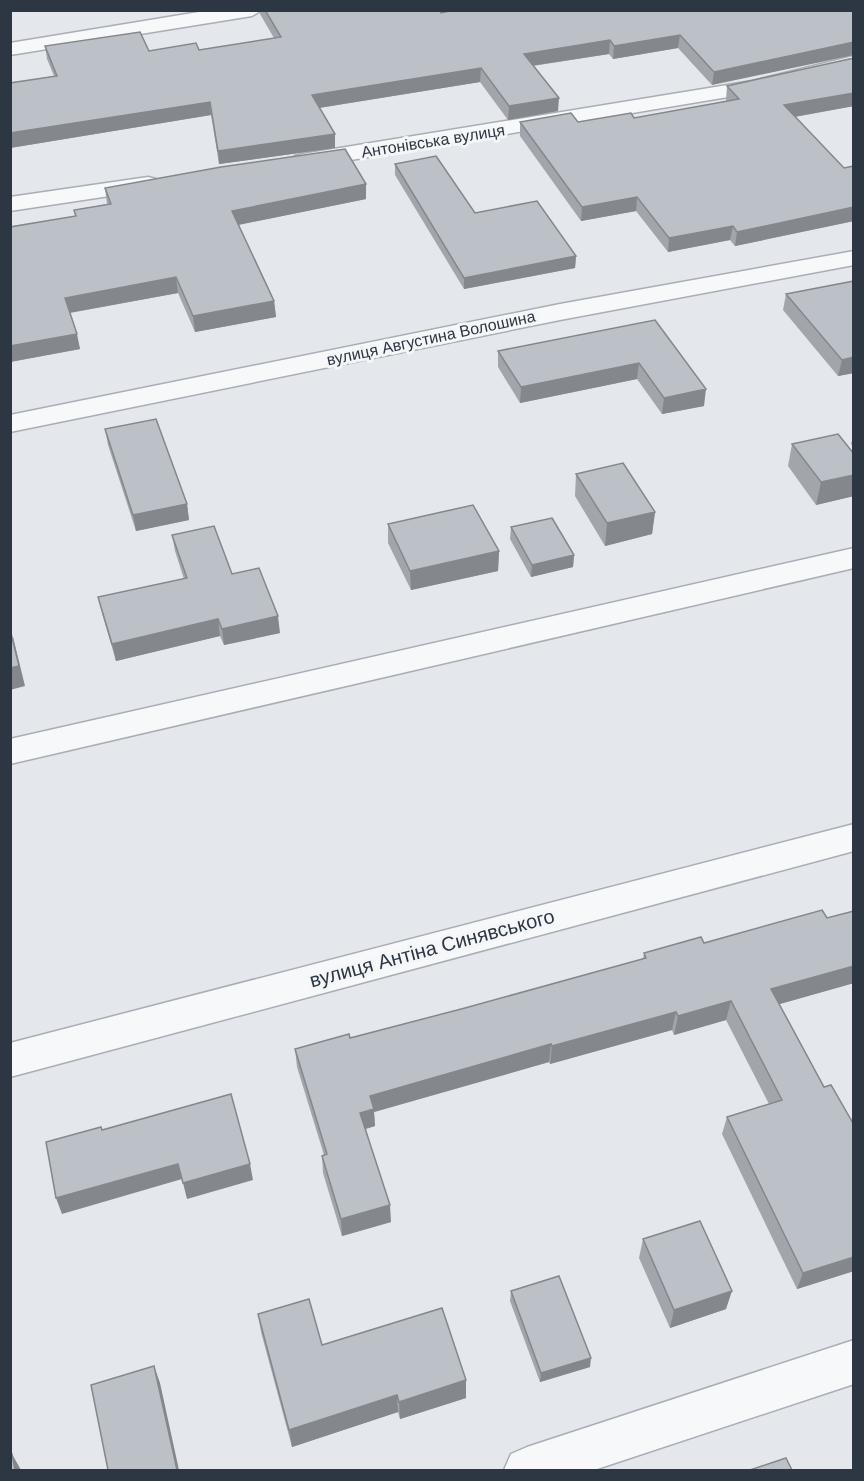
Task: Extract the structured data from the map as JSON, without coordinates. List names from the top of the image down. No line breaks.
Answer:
{"streets":{"street":["Антонівська вулиця","вулиця Августина Волошина","вулиця Антіна Синявського"]}}
